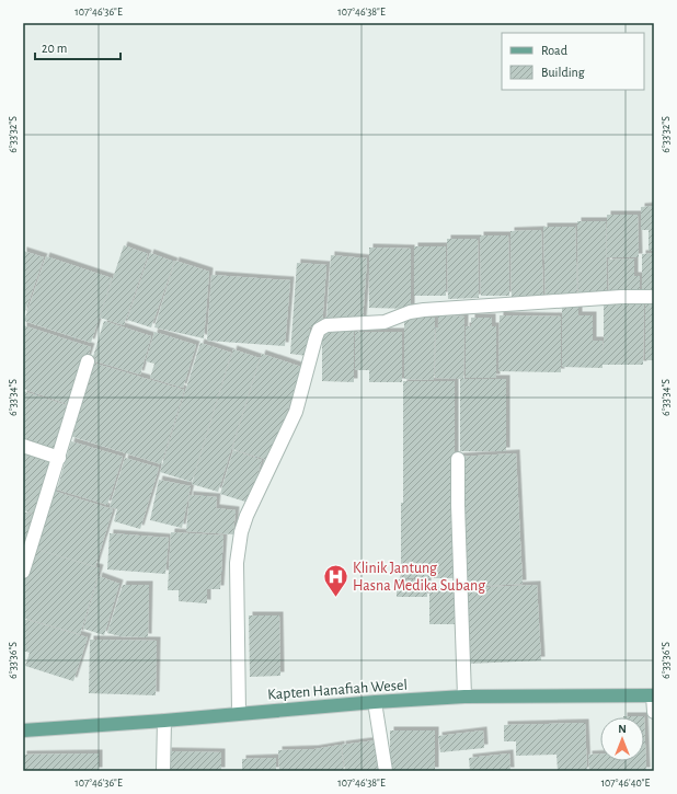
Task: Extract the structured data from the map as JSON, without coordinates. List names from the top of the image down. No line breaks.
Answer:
{"streets":{"main road":["Kapten Hanafiah Wesel"]},"places":{"hospital":["Klinik Jantung Hasna Medika Subang"]},"legend":["Road","Building"],"scale_bar":"20 m","north":"top","coordinates":["107°46'36\"E","107°46'38\"E","6°33'32\"S","6°33'34\"S","6°33'36\"S","107°46'40\"E"]}
